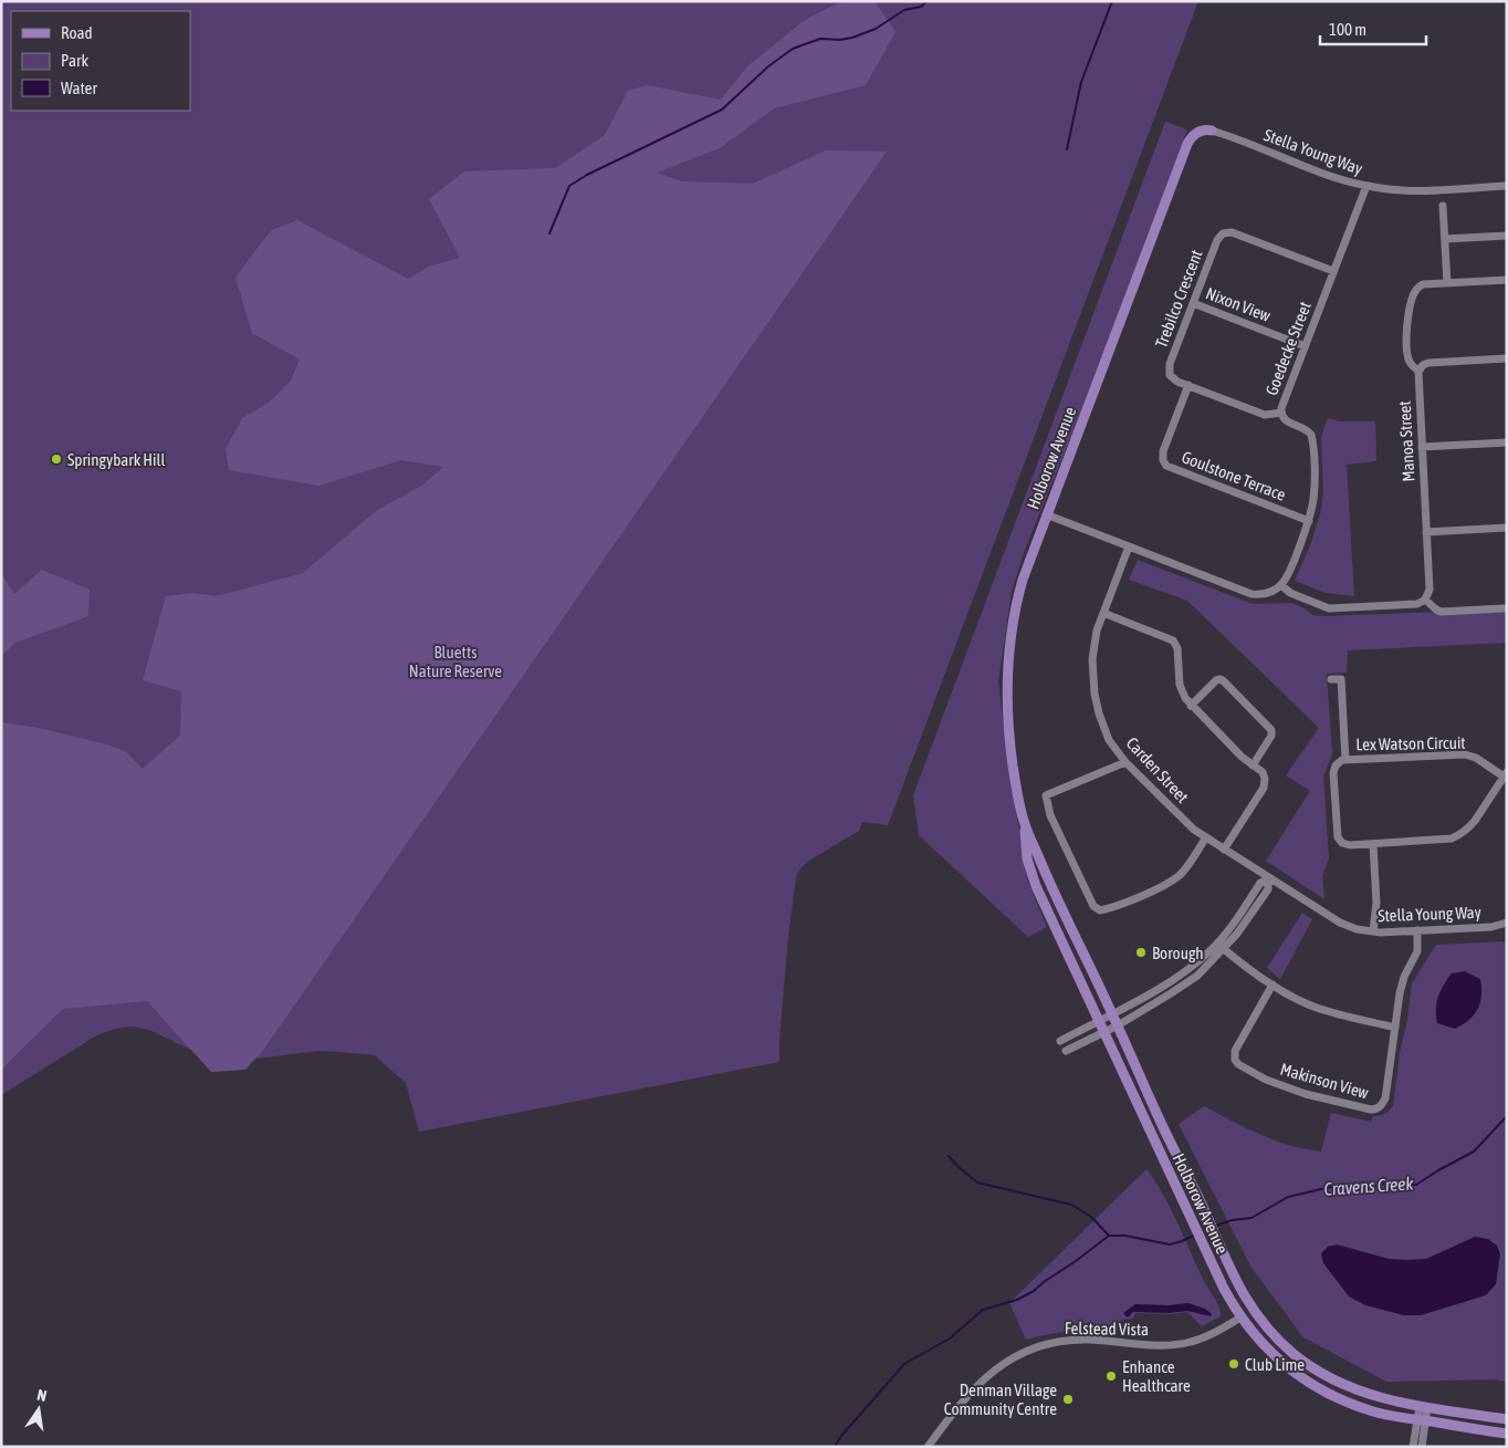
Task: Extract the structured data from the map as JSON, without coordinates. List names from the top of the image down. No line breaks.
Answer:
{"streets":{"main road":["Holborow Avenue","Felstead Vista"],"street":["Stella Young Way","Trebilco Crescent","Nixon View","Goedecke Street","Manoa Street","Goulstone Terrace","Lex Watson Circuit","Carden Street","Makinson View"]},"crossings":[["Stella Young Way","Goedecke Street"],["Stella Young Way","Holborow Avenue"],["Stella Young Way","Carden Street"],["Stella Young Way","Makinson View"],["Trebilco Crescent","Nixon View"],["Trebilco Crescent","Goedecke Street"],["Trebilco Crescent","Goulstone Terrace"],["Nixon View","Goedecke Street"],["Goedecke Street","Goulstone Terrace"],["Holborow Avenue","Felstead Vista"]],"water":["Cravens Creek"],"parks":["Bluetts Nature Reserve"],"places":["Springybark Hill","Borough","Club Lime","Enhance Healthcare","Denman Village Community Centre"],"legend":["Road","Park","Water"],"scale_bar":"100 m","north":"top"}
